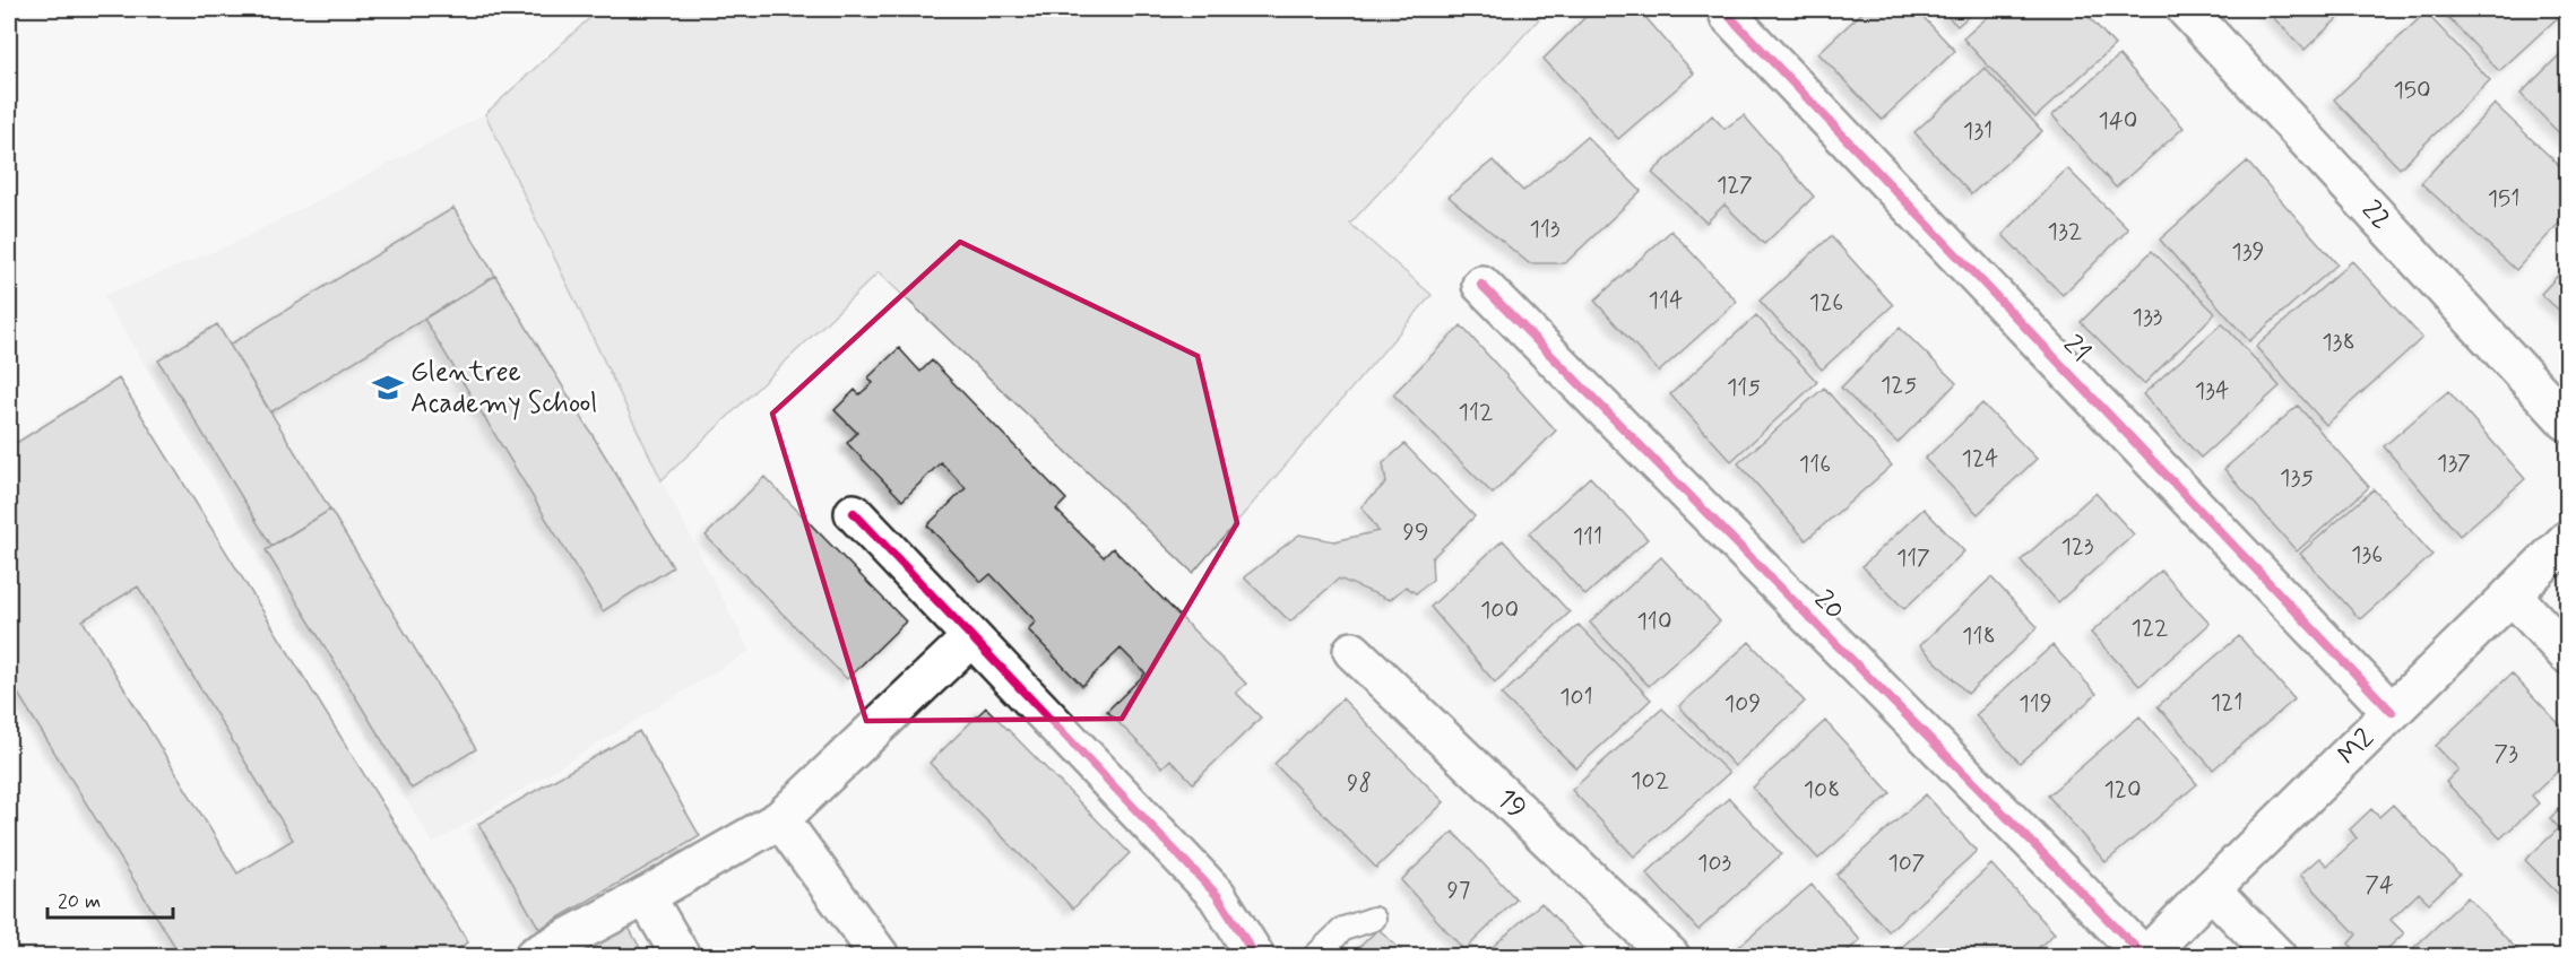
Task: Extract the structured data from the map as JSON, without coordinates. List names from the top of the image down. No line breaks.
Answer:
{"streets":{"street":["22","21","20","M2","19"]},"crossings":[["21","M2"],["20","M2"]],"places":{"school or university":["Glentree Academy School"]},"house_numbers":["150","140","131","127","151","113","132","139","114","126","133","138","125","115","134","112","124","137","116","135","99","111","123","136","117","100","110","122","118","101","121","109","119","73","102","98","108","120","103","107","74","97"],"scale_bar":"20 m"}
